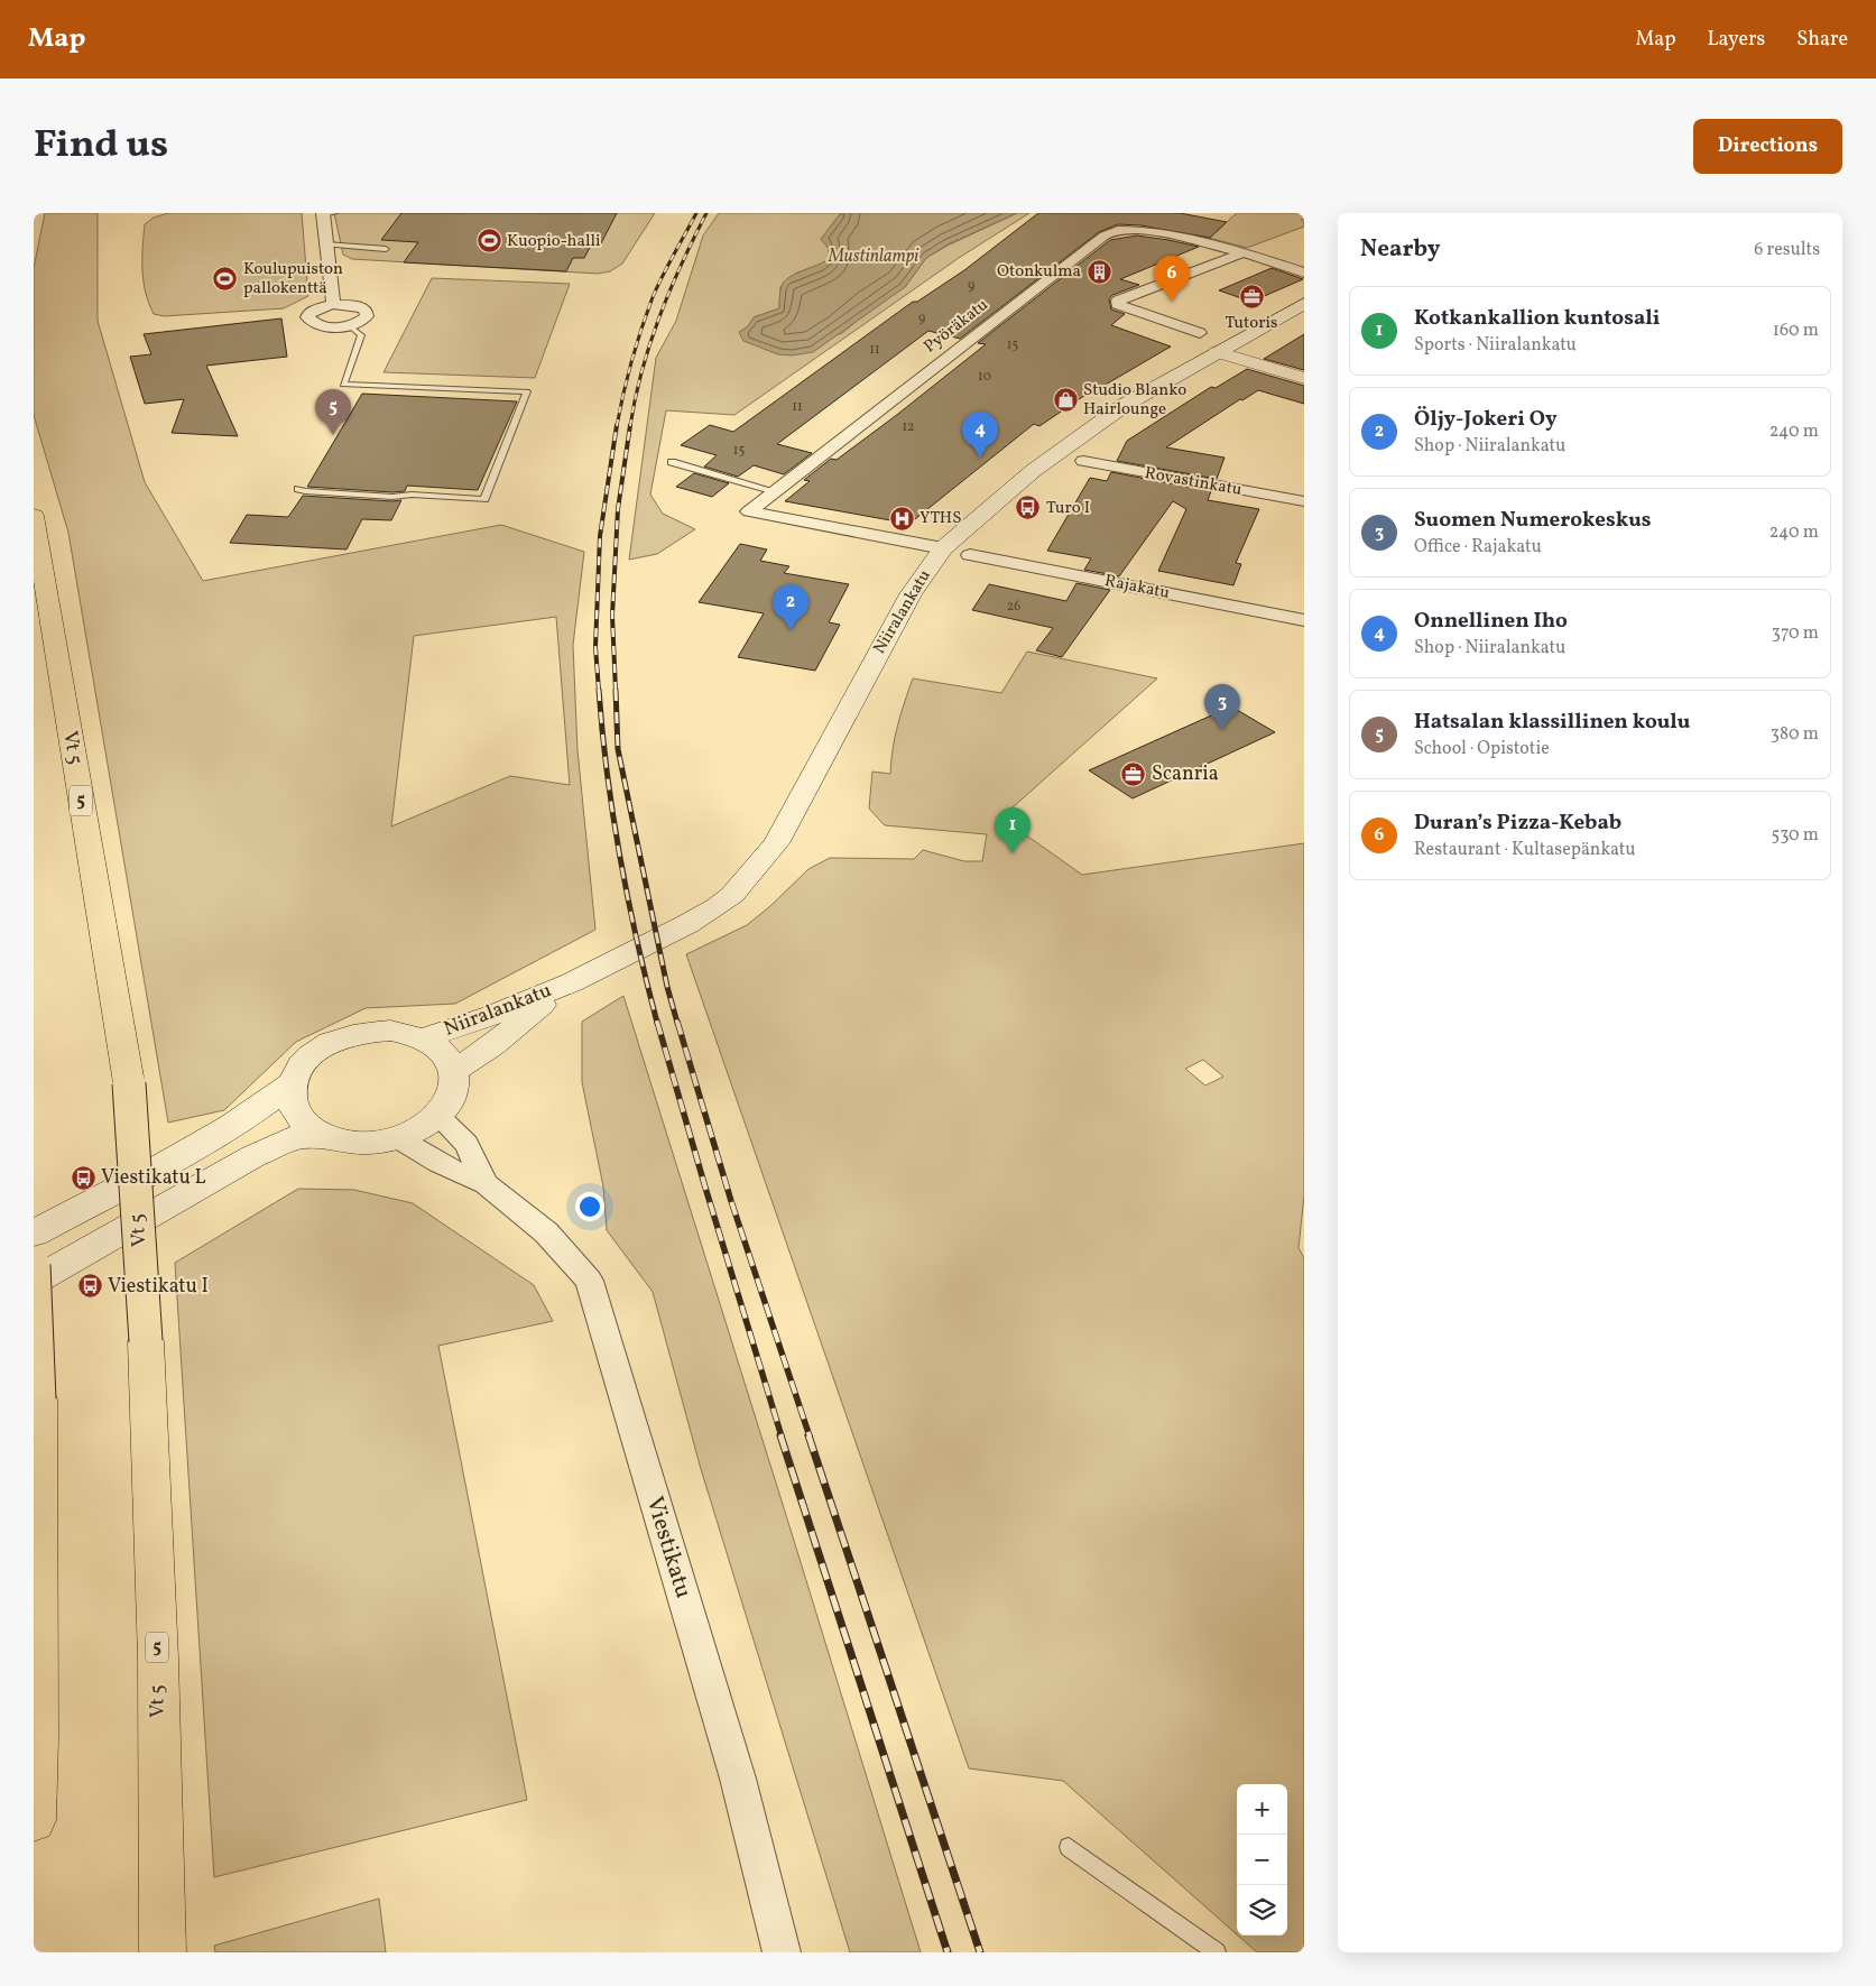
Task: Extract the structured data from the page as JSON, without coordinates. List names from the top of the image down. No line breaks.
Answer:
{"streets":{"highway":["Vt 5","5"],"main road":["Niiralankatu"],"street":["Pyöräkatu","Rovastinkatu","Rajakatu","Viestikatu"]},"crossings":[["Pyöräkatu","Niiralankatu"],["Niiralankatu","Viestikatu"]],"water":["Mustinlampi"],"places":{"sports":["Kuopio-halli","Koulupuiston pallokenttä"],"building":["Otonkulma"],"office":["Tutoris","Scanria"],"shop":["Studio Blanko Hairlounge"],"bus stop":["Turo I","Viestikatu L","Viestikatu I"],"hospital":["YTHS"]},"house_numbers":["9","9","15","11","10","11","12","15","26"],"page":{"header":"Map","nav":["Map","Layers","Share"],"title":"Find us","buttons":"Directions","heading":["Nearby","6 results"],"pins":["6","5","4","2","3","1"],"list":[{"mark":"1","name":"Kotkankallion kuntosali","note":"Sports · Niiralankatu","value":"160 m"},{"mark":"2","name":"Öljy-Jokeri Oy","note":"Shop · Niiralankatu","value":"240 m"},{"mark":"3","name":"Suomen Numerokeskus","note":"Office · Rajakatu","value":"240 m"},{"mark":"4","name":"Onnellinen Iho","note":"Shop · Niiralankatu","value":"370 m"},{"mark":"5","name":"Hatsalan klassillinen koulu","note":"School · Opistotie","value":"380 m"},{"mark":"6","name":"Duran’s Pizza-Kebab","note":"Restaurant · Kultasepänkatu","value":"530 m"}],"map_buttons":["+","−"]}}
